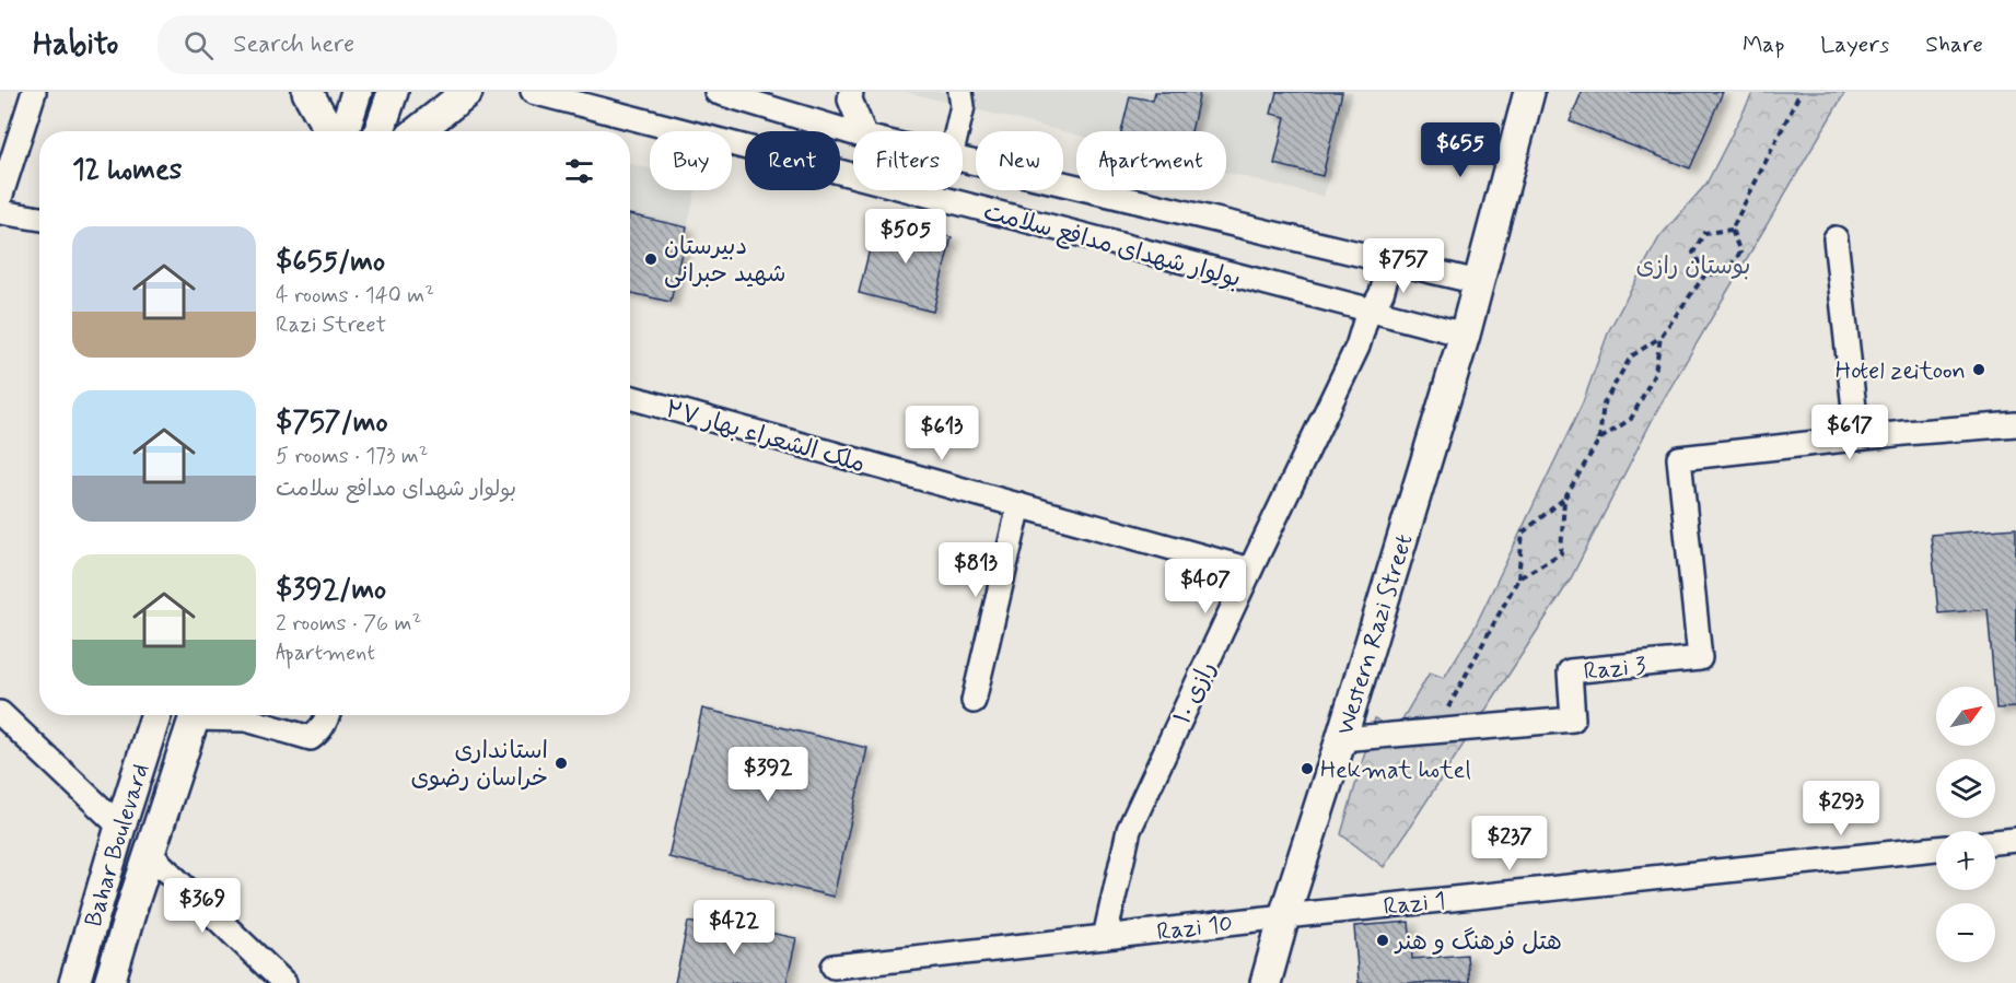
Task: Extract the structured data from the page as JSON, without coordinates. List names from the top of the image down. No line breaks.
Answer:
{"streets":{"main road":["Western Razi Street","Bahar Boulevard"],"street":["بولوار شهدای مدافع سلامت","ملک الشعراء بهار ۲۷","Razi 3","رازی ۱۰","Razi 1","Razi 10"]},"crossings":[["بولوار شهدای مدافع سلامت","Western Razi Street"],["بولوار شهدای مدافع سلامت","رازی ۱۰"],["ملک الشعراء بهار ۲۷","رازی ۱۰"],["Western Razi Street","Razi 3"],["Western Razi Street","Razi 1"],["Western Razi Street","Razi 10"],["رازی ۱۰","Razi 10"],["Razi 1","Razi 10"]],"parks":["بوستان رازی"],"places":["دبیرستان شهید حبرانی","Hotel zeitoon","استانداری خراسان رضوی","Hekmat hotel","هتل فرهنگ و هنر"],"north":"top right","page":{"header":"Habito","search":"Search here","nav":["Map","Layers","Share"],"price":["$655","$505","$757","$617","$613","$813","$407","$392","$293","$237","$369","$422"],"chip":["Buy","Rent","Filters","New","Apartment"],"heading":"12 homes","list":[{"name":"$655/mo","note":"4 rooms · 140 m² · Razi Street"},{"name":"$757/mo","note":"5 rooms · 173 m² · بولوار شهدای مدافع سلامت"},{"name":"$392/mo","note":"2 rooms · 76 m² · Apartment"}],"map_buttons":["+","−"]}}
